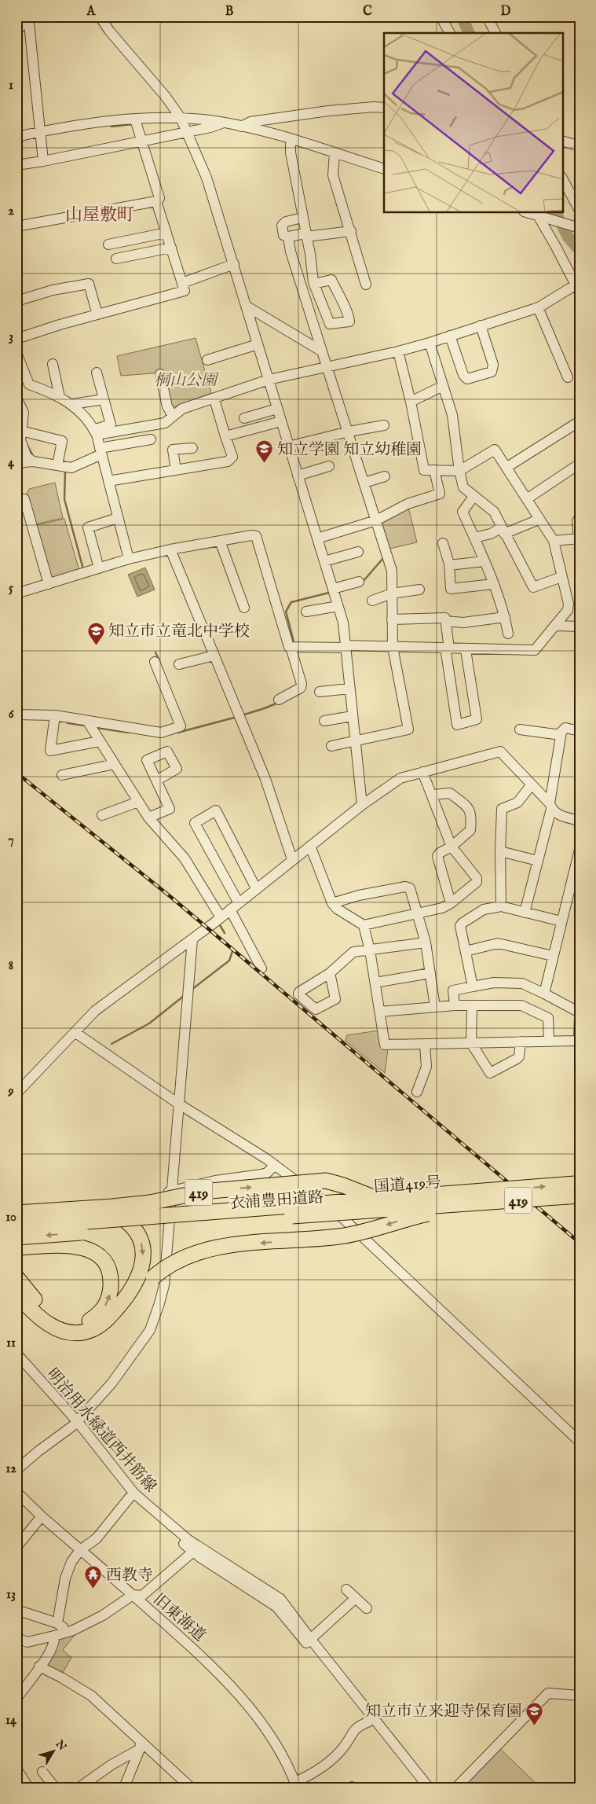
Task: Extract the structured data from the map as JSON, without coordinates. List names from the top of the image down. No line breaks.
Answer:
{"streets":{"highway":["国道419号","419","衣浦豊田道路"],"street":["明治用水緑道西井筋線","旧東海道"]},"districts":["山屋敷町"],"parks":["桐山公園"],"places":{"school or university":["知立学園 知立幼稚園","知立市立竜北中学校","知立市立来迎寺保育園"],"temple":["西教寺"]},"north":"top right","grid":{"columns":["A","B","C","D"],"rows":["1","2","3","4","5","6","7","8","9","10","11","12","13","14"]}}
